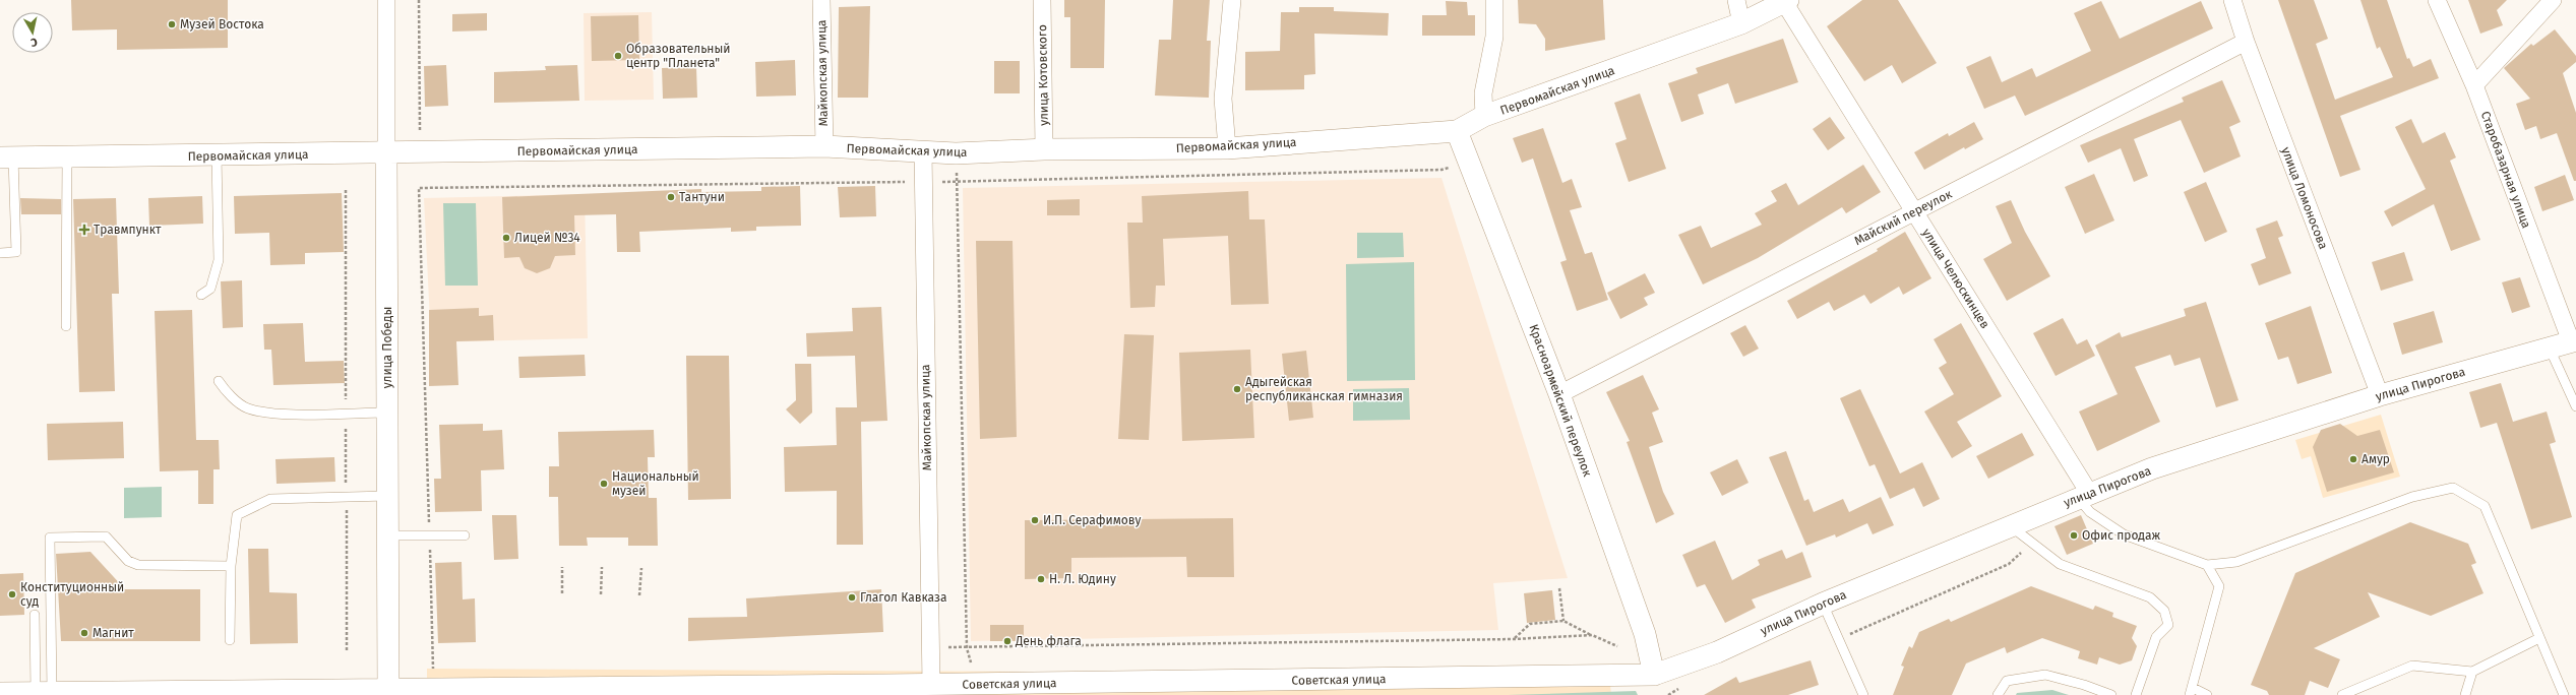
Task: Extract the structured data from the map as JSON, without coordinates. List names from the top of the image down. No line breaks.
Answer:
{"streets":{"street":["Майкопская улица","улица Котовского","Первомайская улица","Старобазарная улица","улица Ломоносова","Майский переулок","улица Челюскинцев","улица Победы","улица Пирогова","Красноармейский переулок","Советская улица"]},"crossings":[["Майкопская улица","Первомайская улица"],["Майкопская улица","Советская улица"],["улица Котовского","Первомайская улица"],["Первомайская улица","улица Челюскинцев"],["Первомайская улица","улица Победы"],["Первомайская улица","Красноармейский переулок"],["Старобазарная улица","улица Пирогова"],["улица Ломоносова","Майский переулок"],["улица Ломоносова","улица Пирогова"],["Майский переулок","улица Челюскинцев"],["Майский переулок","Красноармейский переулок"],["улица Челюскинцев","улица Пирогова"],["улица Победы","Советская улица"],["улица Пирогова","Красноармейский переулок"],["улица Пирогова","Советская улица"],["Красноармейский переулок","Советская улица"]],"places":{"other":["Музей Востока","Образовательный центр \"Планета\"","Тантуни","Лицей №34","Адыгейская республиканская гимназия","Амур","Национальный музей","И.П. Серафимову","Офис продаж","Н. Л. Юдину","Конституционный суд","Глагол Кавказа","Магнит","День флага"],"health":["Травмпункт"]},"north":"bottom"}
